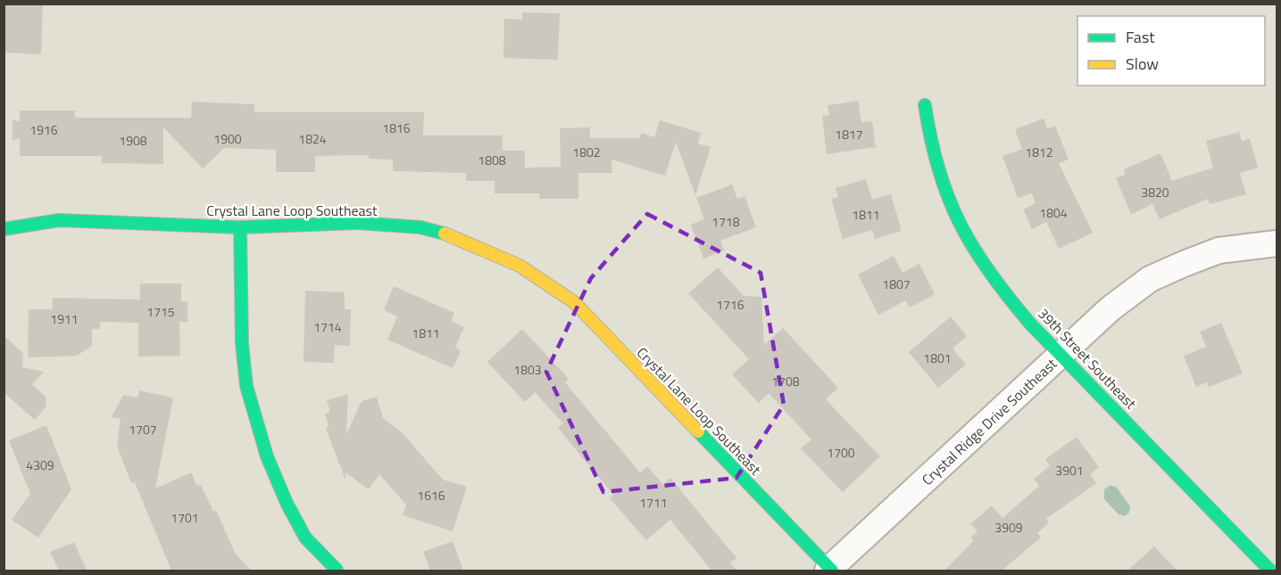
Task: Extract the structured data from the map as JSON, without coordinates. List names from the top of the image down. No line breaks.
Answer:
{"streets":{"street":["Crystal Lane Loop Southeast","39th Street Southeast","Crystal Ridge Drive Southeast"]},"crossings":[["Crystal Lane Loop Southeast","Crystal Ridge Drive Southeast"],["39th Street Southeast","Crystal Ridge Drive Southeast"]],"house_numbers":["1816","1916","1817","1900","1824","1908","1802","1812","1808","3820","1804","1811","1718","1807","1716","1715","1911","1714","1811","1801","1803","1708","1707","1700","4309","3901","1616","1711","1701","3909"],"legend":["Fast","Slow"]}
